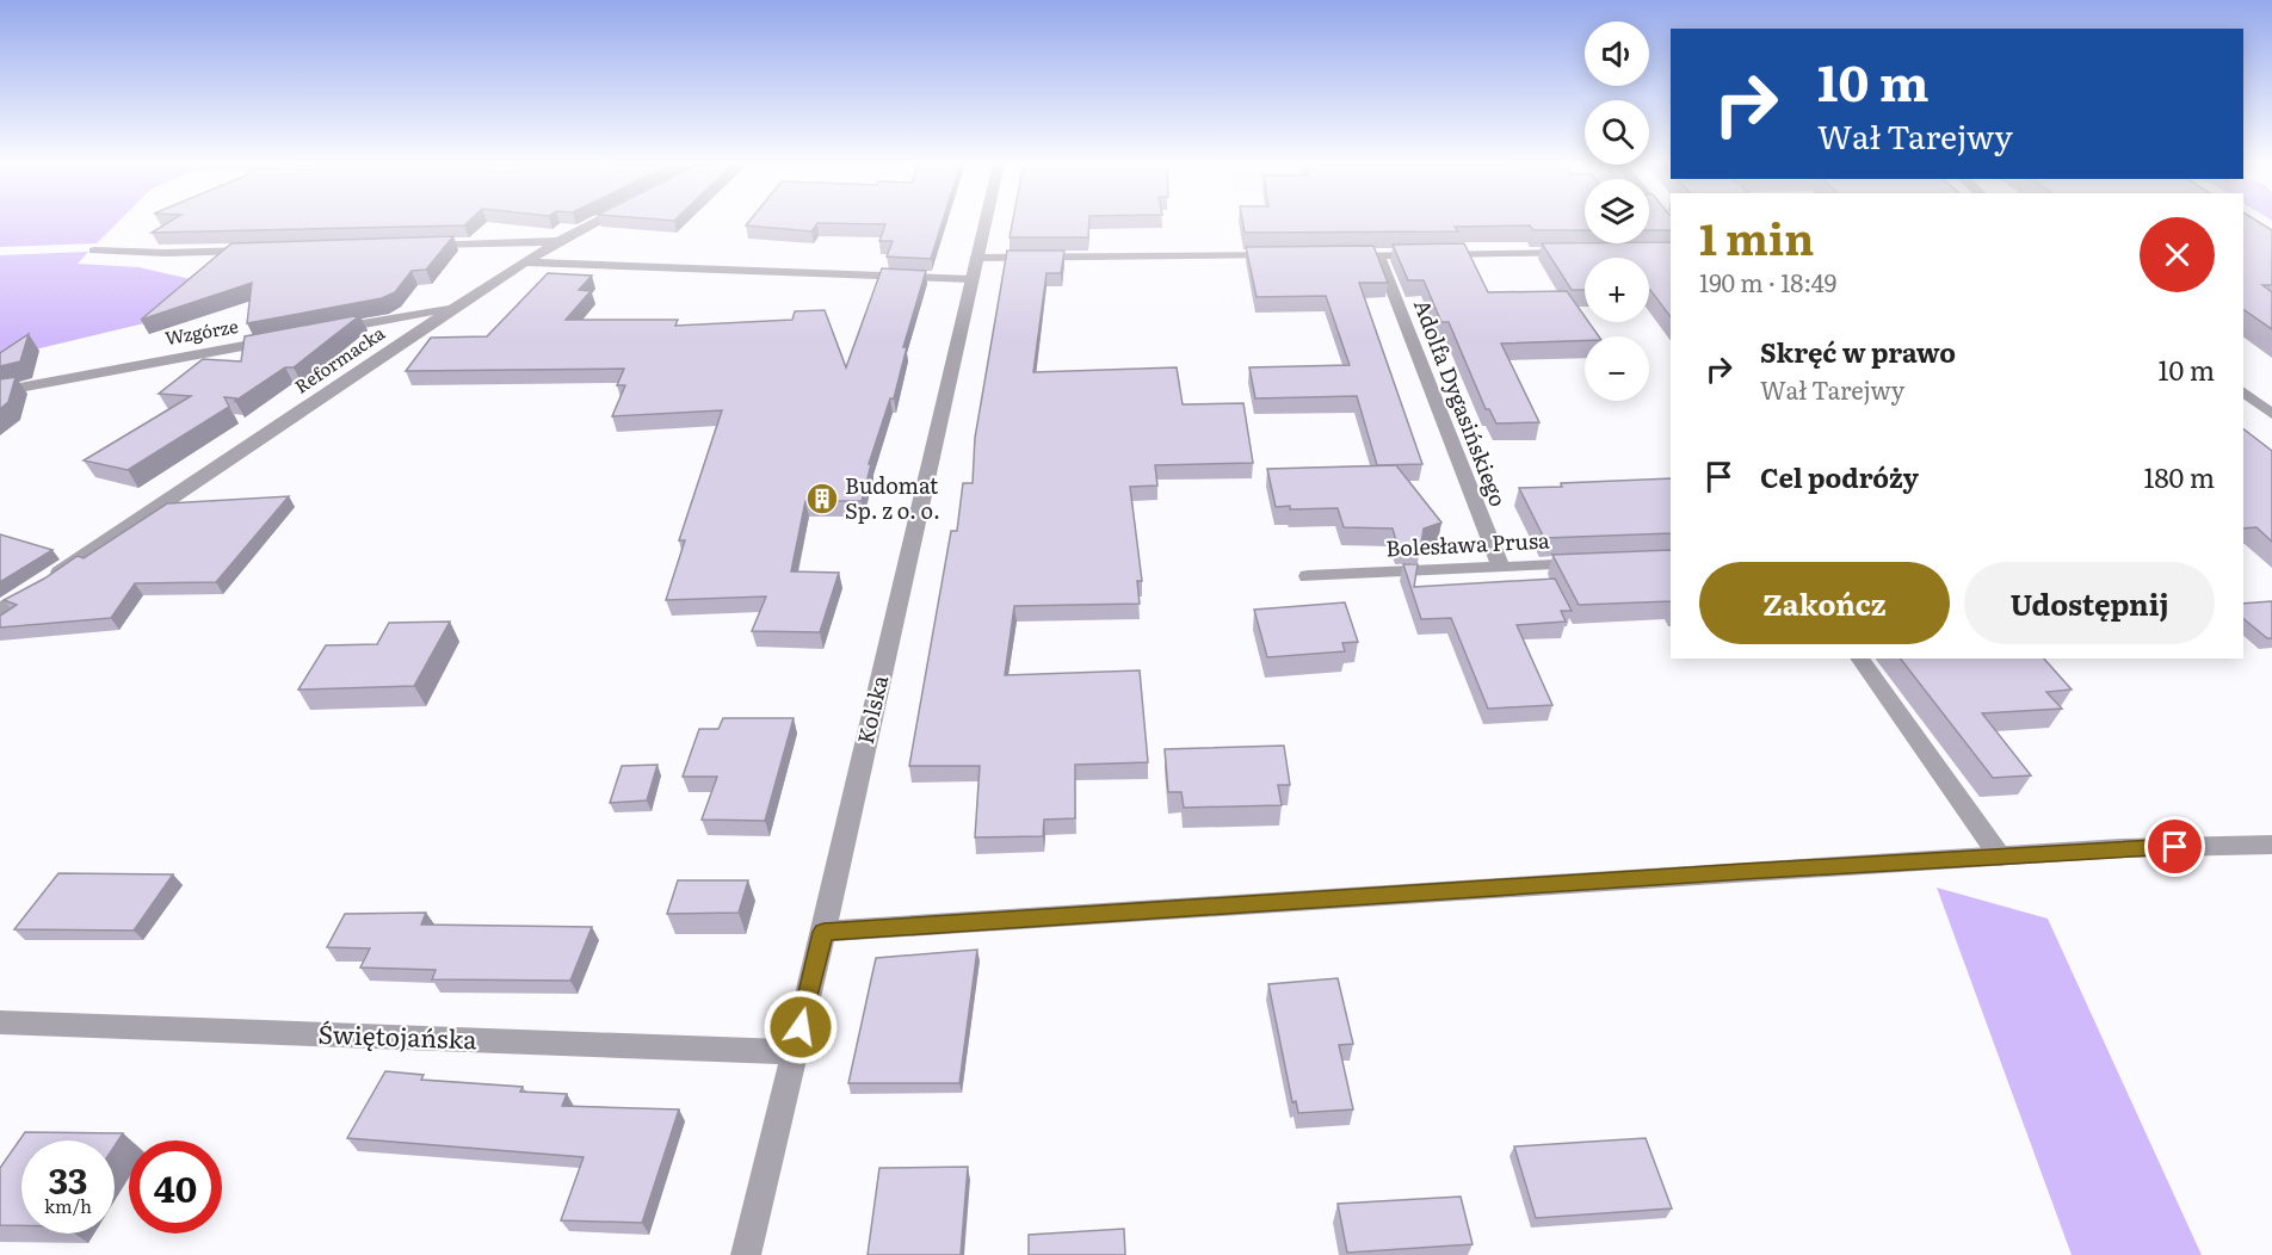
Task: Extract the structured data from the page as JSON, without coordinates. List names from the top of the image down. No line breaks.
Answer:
{"streets":{"street":["Wzgórze","Reformacka","Adolfa Dygasińskiego","Bolesława Prusa","Kolska","Świętojańska"]},"crossings":[["Adolfa Dygasińskiego","Bolesława Prusa"],["Kolska","Świętojańska"]],"places":{"building":["Budomat Sp. z o. o."]},"page":{"map_buttons":["+","−"],"turn":["10 m","Wał Tarejwy"],"heading":["1 min","190 m · 18:49"],"list":[{"name":"Skręć w prawo","note":"Wał Tarejwy","value":"10 m"},{"name":"Cel podróży","value":"180 m"}],"buttons":["Zakończ","Udostępnij"],"speed":"33 km/h","limit":"40"}}
